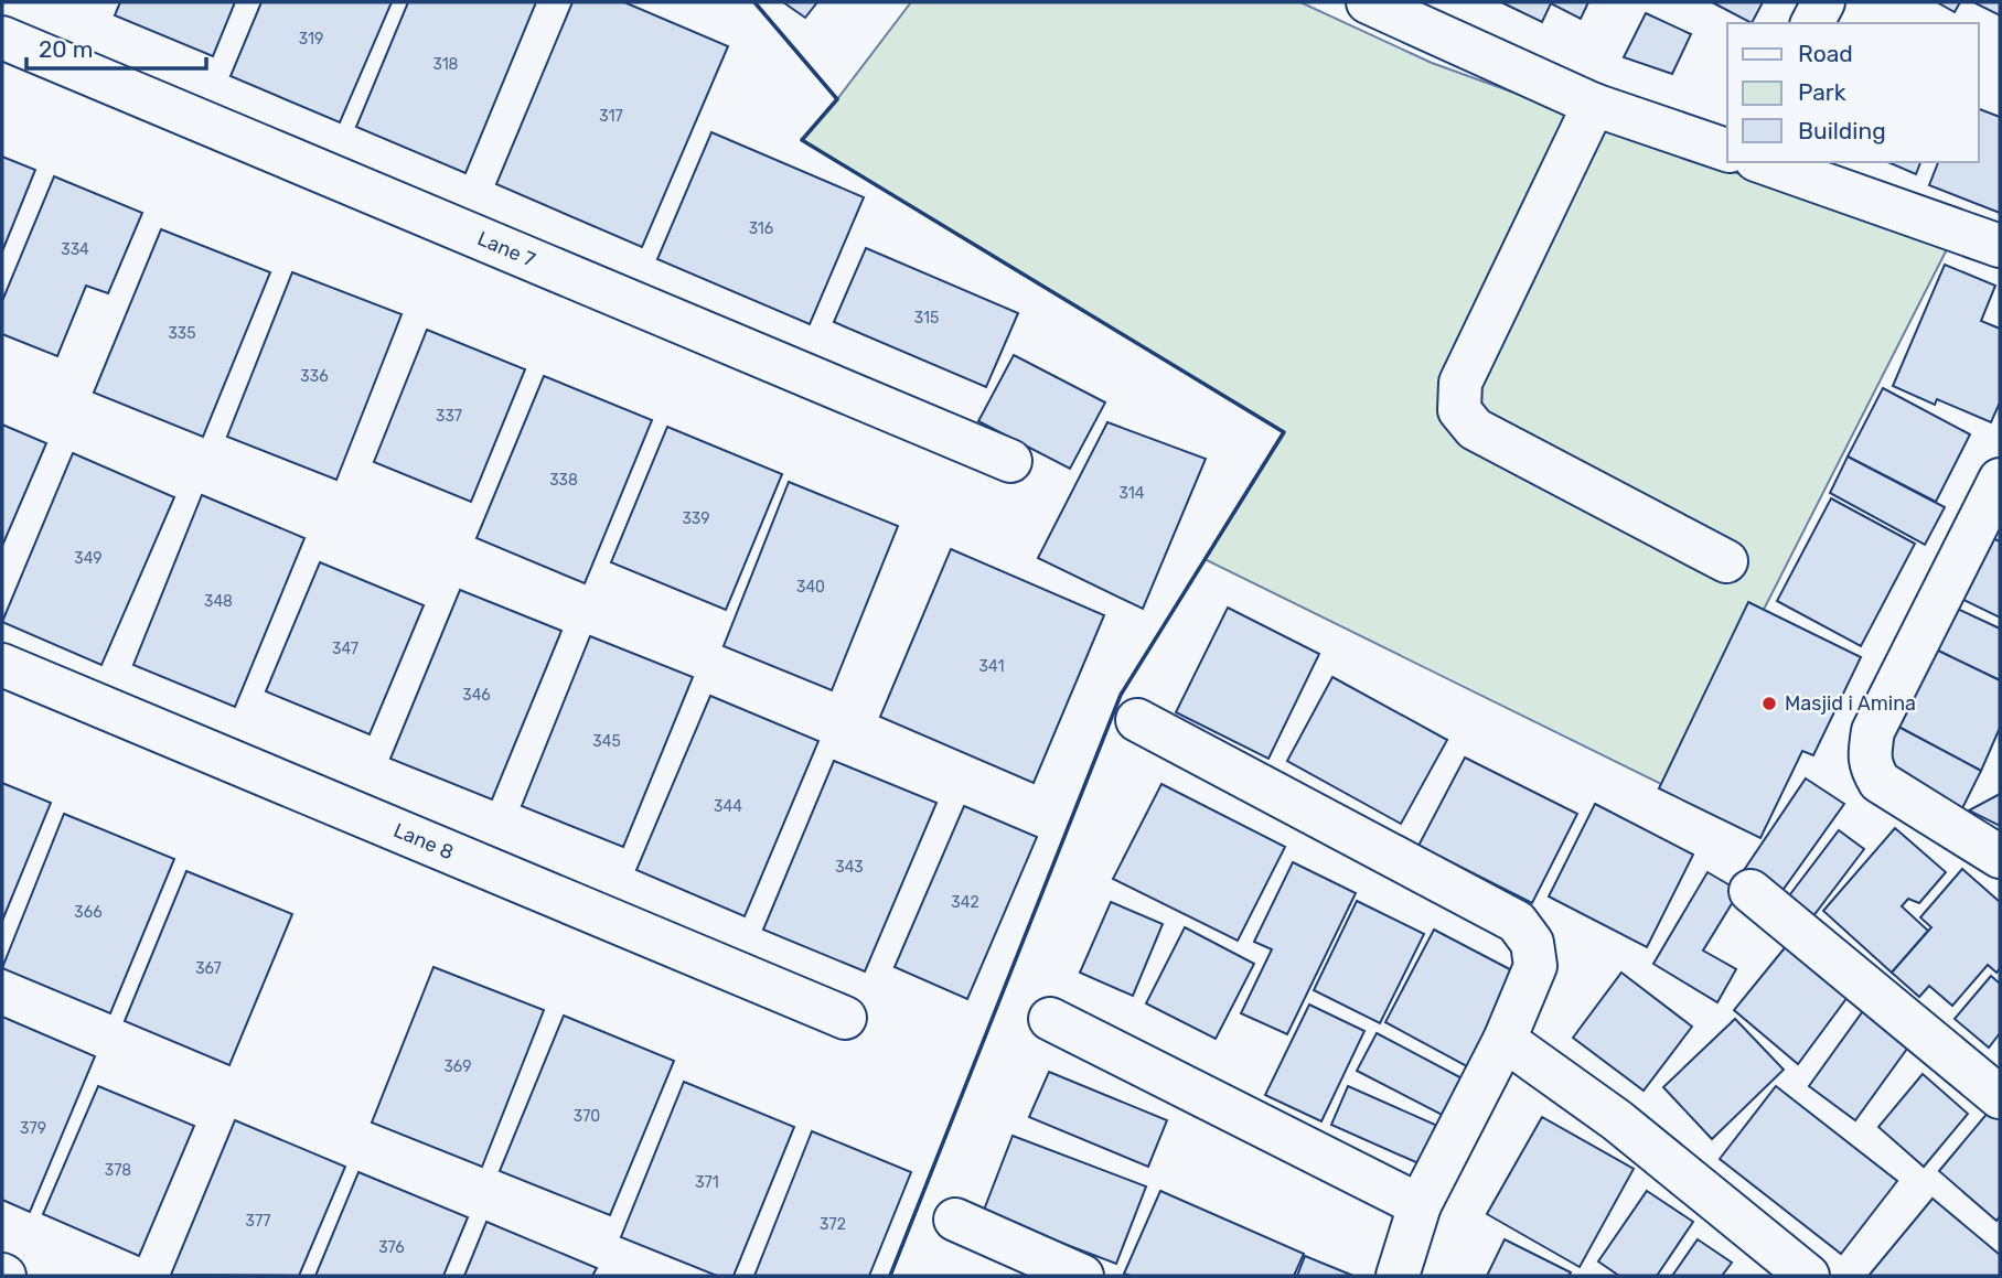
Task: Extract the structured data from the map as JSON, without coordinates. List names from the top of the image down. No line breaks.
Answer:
{"streets":{"street":["Lane 7","Lane 8"]},"places":["Masjid i Amina"],"house_numbers":["319","318","317","316","334","315","335","336","337","338","314","339","349","340","348","347","341","346","345","344","343","342","366","367","369","370","379","378","371","377","372","376"],"legend":["Road","Park","Building"],"scale_bar":"20 m"}
